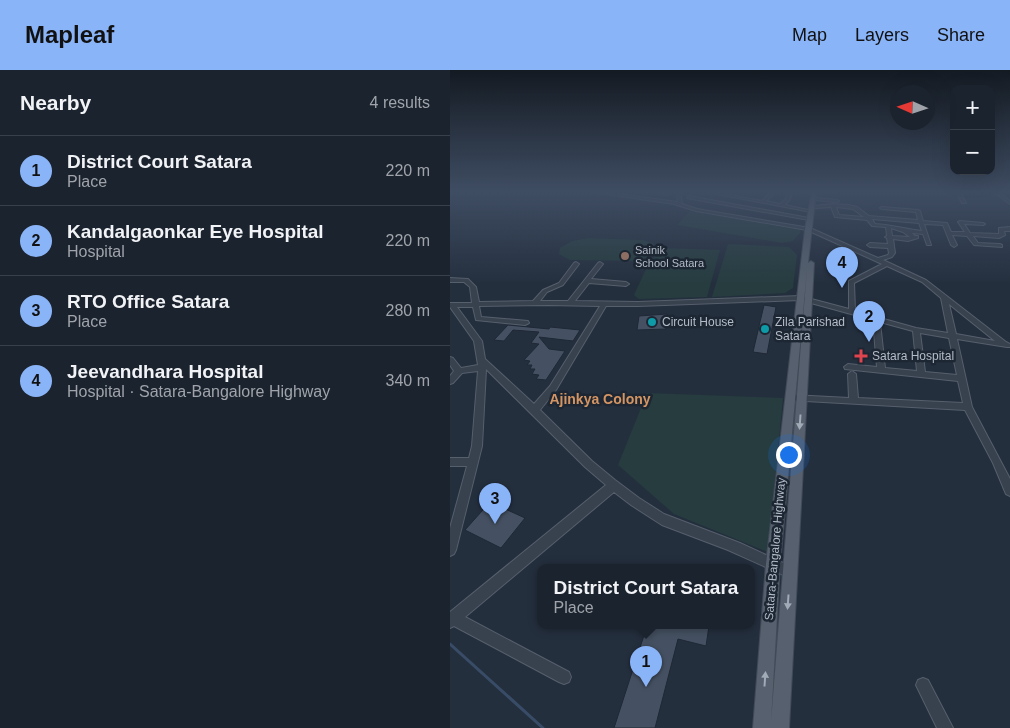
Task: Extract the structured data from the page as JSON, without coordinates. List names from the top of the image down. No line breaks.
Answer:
{"streets":{"main road":["Satara-Bangalore Highway"]},"districts":["Ajinkya Colony"],"places":{"other":["Sainik School Satara","Circuit House","Zila Parishad Satara"],"health":["Satara Hospital"]},"north":"left","page":{"header":"Mapleaf","nav":["Map","Layers","Share"],"heading":["Nearby","4 results"],"map_buttons":["+","−"],"list":[{"mark":"1","name":"District Court Satara","note":"Place","value":"220 m"},{"mark":"2","name":"Kandalgaonkar Eye Hospital","note":"Hospital","value":"220 m"},{"mark":"3","name":"RTO Office Satara","note":"Place","value":"280 m"},{"mark":"4","name":"Jeevandhara Hospital","note":"Hospital · Satara-Bangalore Highway","value":"340 m"}],"pins":["4","2","3","1"],"popup":["District Court Satara","Place"]}}
